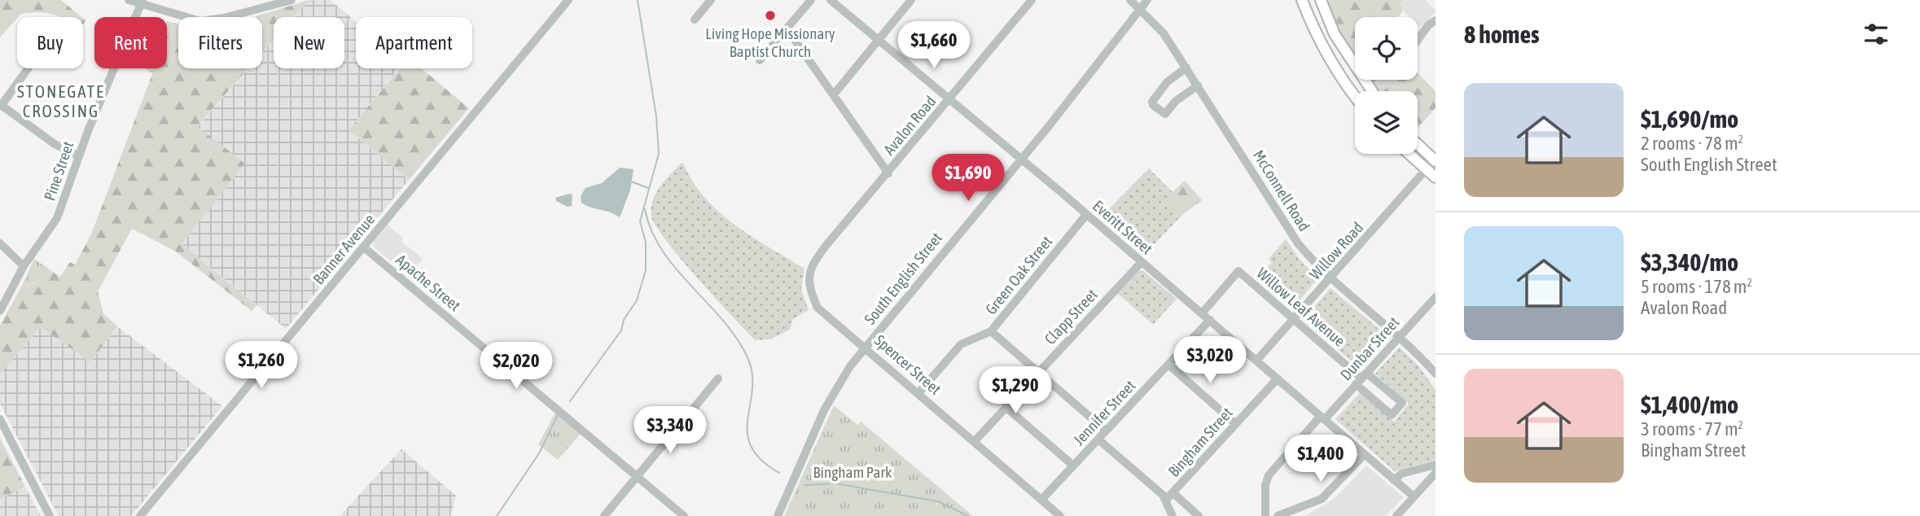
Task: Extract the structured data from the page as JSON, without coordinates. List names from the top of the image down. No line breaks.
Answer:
{"streets":{"street":["Avalon Road","Pine Street","McConnell Road","Everitt Street","Banner Avenue","Willow Road","Green Oak Street","South English Street","Apache Street","Willow Leaf Avenue","Clapp Street","Dunbar Street","Spencer Street","Jennifer Street","Bingham Street"]},"crossings":[["Avalon Road","Everitt Street"],["Avalon Road","Spencer Street"],["McConnell Road","Willow Road"],["McConnell Road","South English Street"],["McConnell Road","Dunbar Street"],["Everitt Street","Willow Road"],["Everitt Street","Green Oak Street"],["Everitt Street","South English Street"],["Everitt Street","Willow Leaf Avenue"],["Everitt Street","Clapp Street"],["Everitt Street","Dunbar Street"],["Everitt Street","Jennifer Street"],["Everitt Street","Bingham Street"],["Banner Avenue","Apache Street"],["Willow Road","Willow Leaf Avenue"],["Green Oak Street","Spencer Street"],["South English Street","Spencer Street"],["Willow Leaf Avenue","Dunbar Street"],["Clapp Street","Spencer Street"],["Spencer Street","Jennifer Street"]],"districts":["STONEGATE CROSSING"],"parks":["Bingham Park"],"places":["Living Hope Missionary Baptist Church"],"page":{"heading":"8 homes","chip":["Buy","Rent","Filters","New","Apartment"],"price":["$1,660","$1,690","$3,020","$1,260","$2,020","$1,290","$3,340","$1,400"],"list":[{"name":"$1,690/mo","note":"2 rooms · 78 m² · South English Street"},{"name":"$3,340/mo","note":"5 rooms · 178 m² · Avalon Road"},{"name":"$1,400/mo","note":"3 rooms · 77 m² · Bingham Street"}]}}
